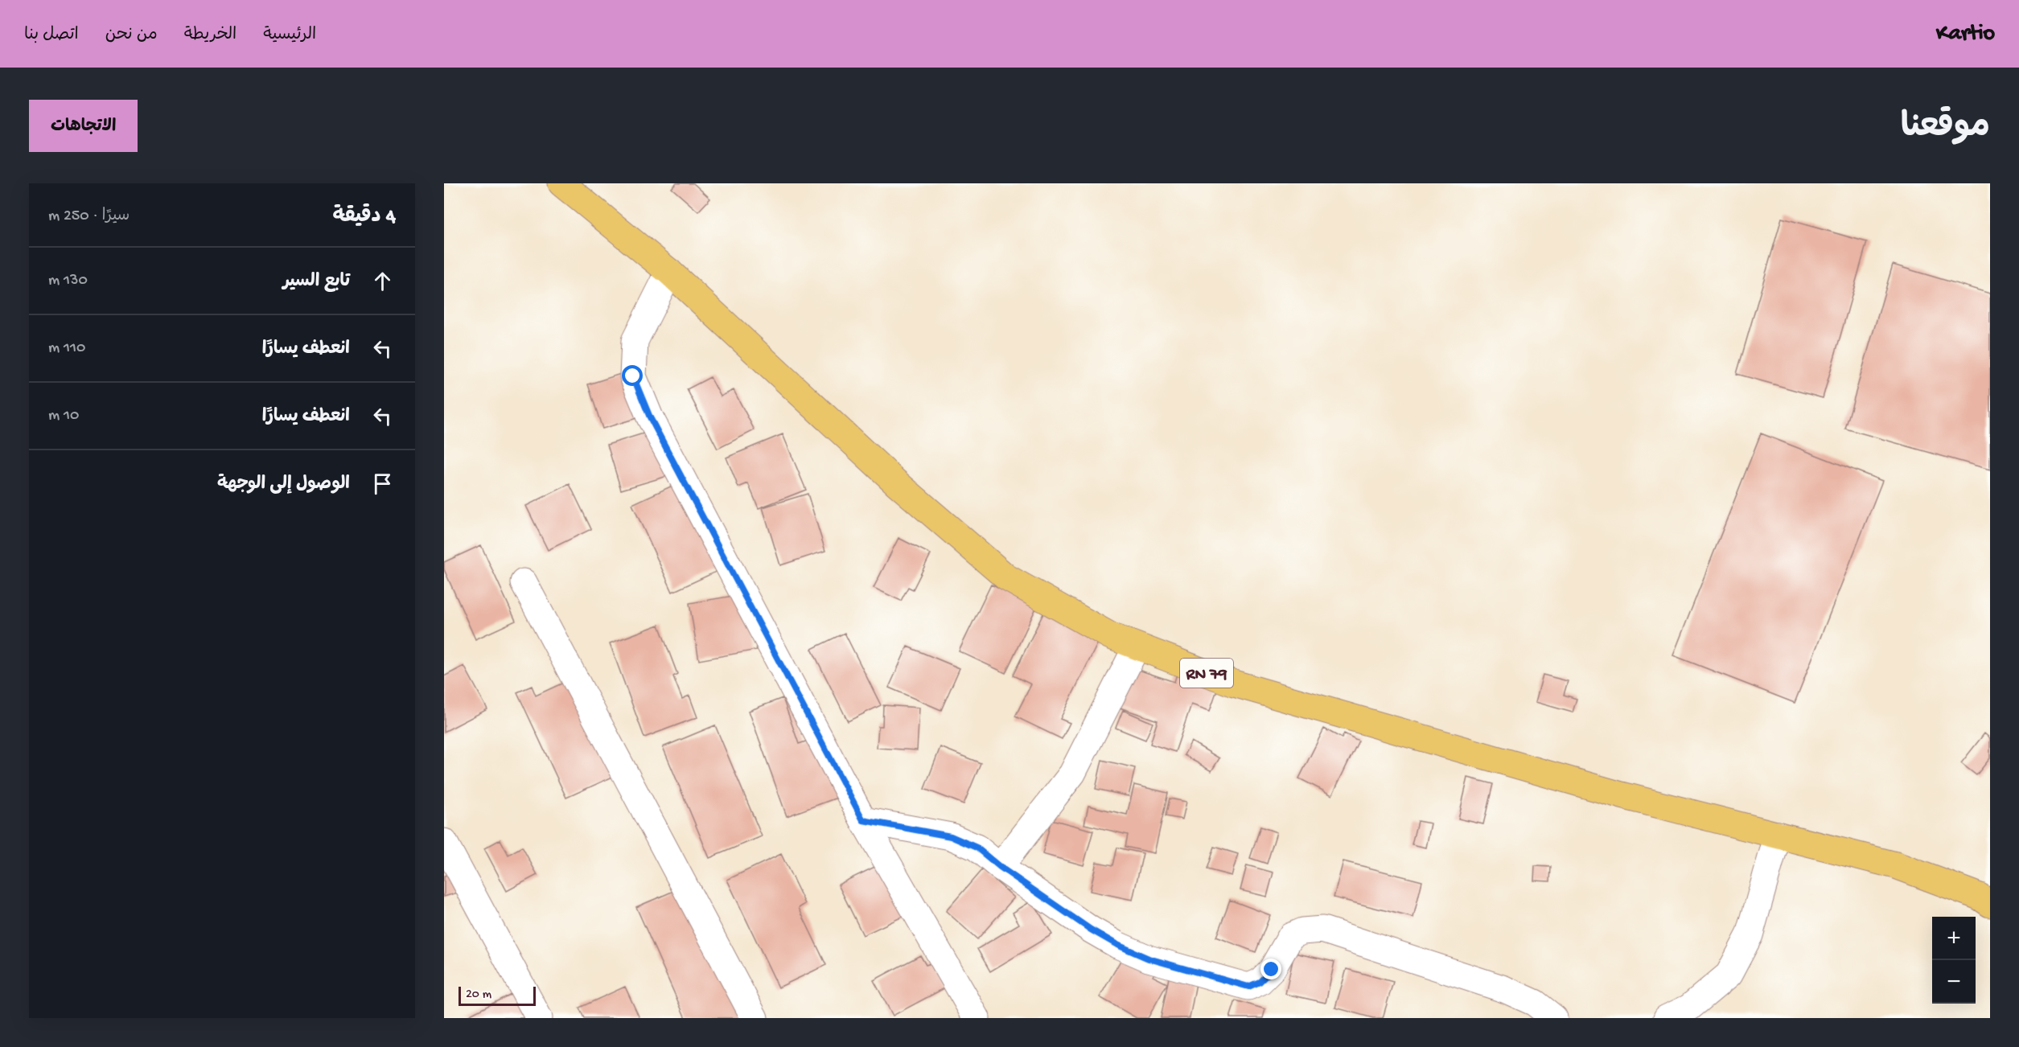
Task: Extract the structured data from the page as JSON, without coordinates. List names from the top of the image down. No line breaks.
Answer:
{"streets":{"main road":["RN 79"]},"scale_bar":"20 m","page":{"header":"Kartio","nav":["الرئيسية","الخريطة","من نحن","اتصل بنا"],"title":"موقعنا","buttons":"الاتجاهات","heading":["4 دقيقة","سيرًا · 250 m"],"list":[["تابع السير","130 m"],["انعطف يسارًا","110 m"],["انعطف يسارًا","10 m"],"الوصول إلى الوجهة"],"map_buttons":["+","−"],"scale":"20 m"}}
